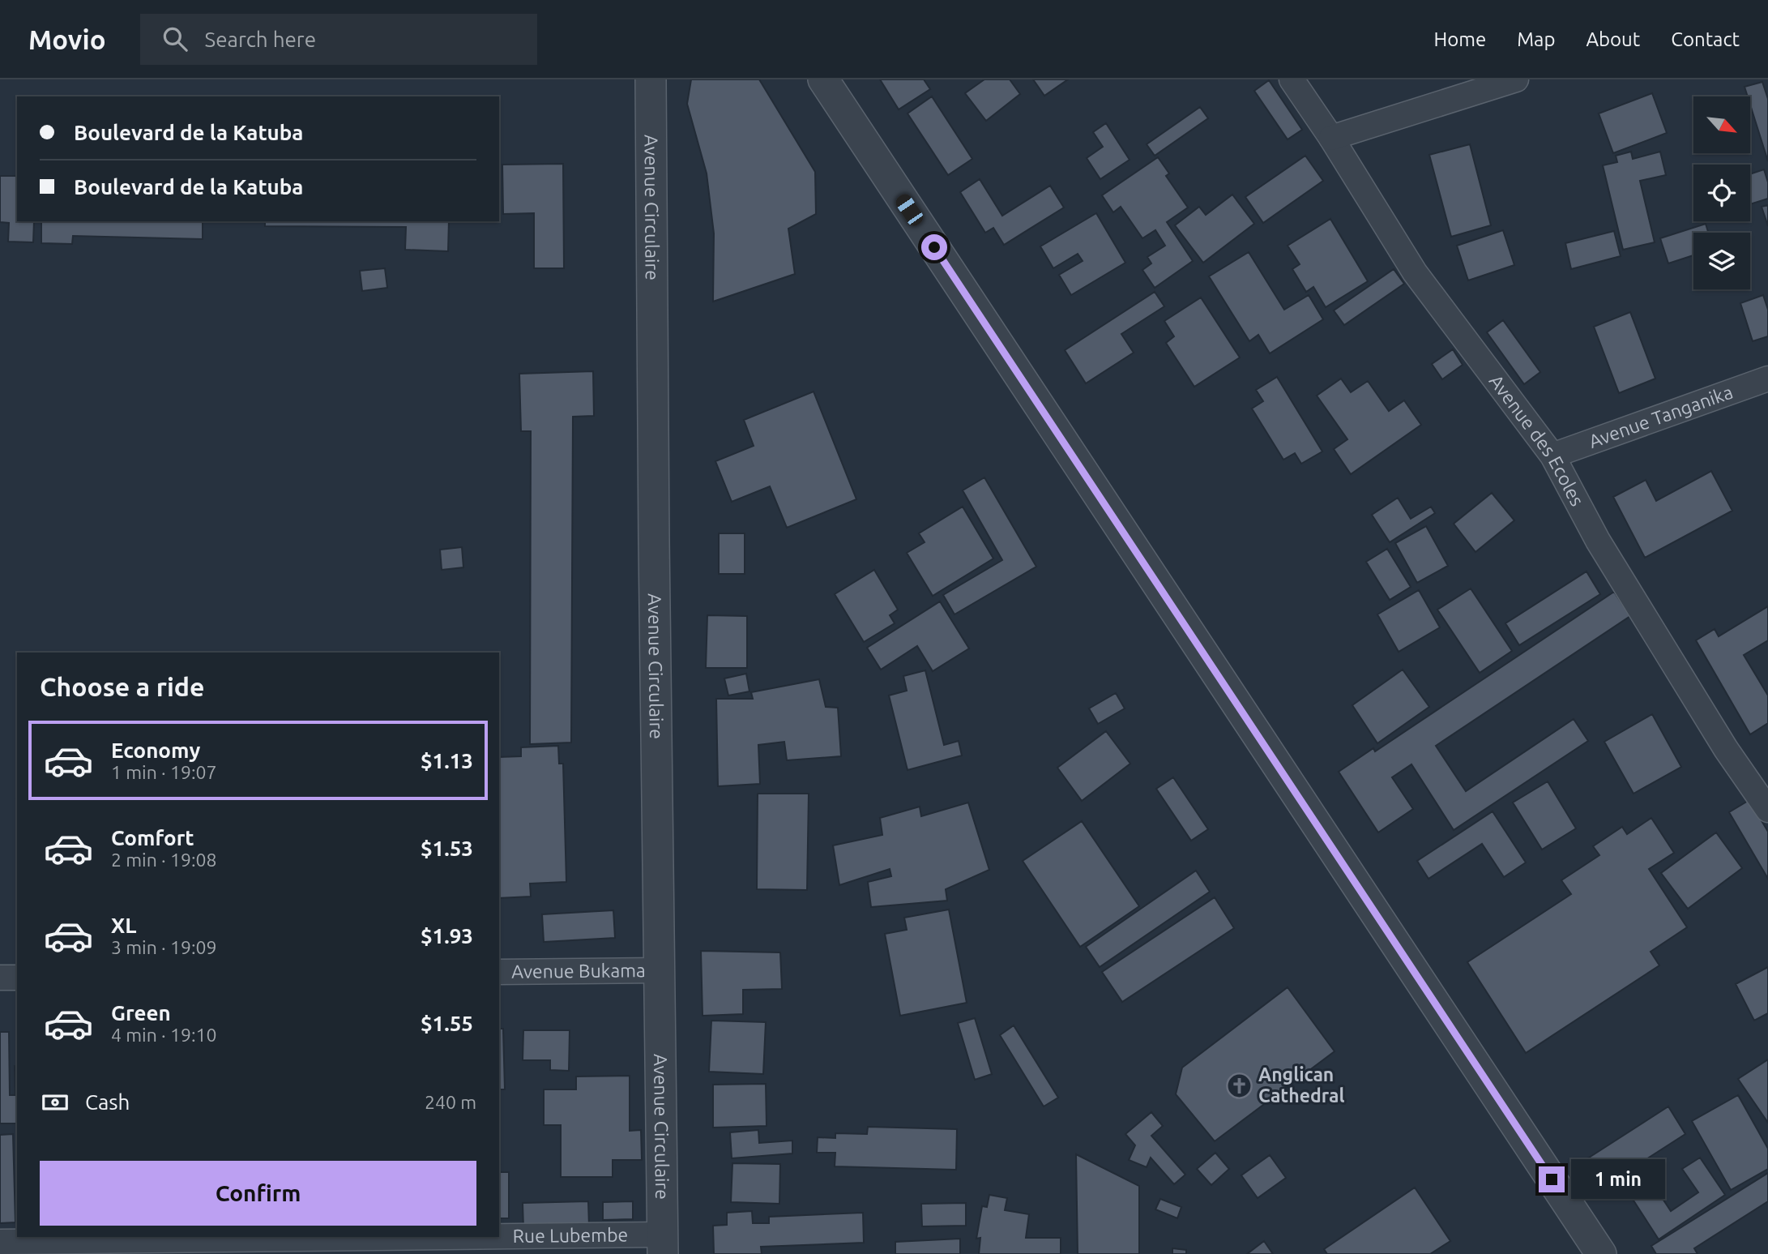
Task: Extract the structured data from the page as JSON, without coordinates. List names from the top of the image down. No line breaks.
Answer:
{"streets":{"street":["Avenue Circulaire","Avenue Tanganika","Avenue des Ecoles","Avenue Bukama","Rue Lubembe"]},"crossings":[["Avenue Circulaire","Avenue Bukama"],["Avenue Circulaire","Rue Lubembe"],["Avenue Tanganika","Avenue des Ecoles"]],"places":{"church":["Anglican Cathedral"]},"north":"bottom right","page":{"header":"Movio","search":"Search here","nav":["Home","Map","About","Contact"],"banner":["Boulevard de la Katuba","Boulevard de la Katuba"],"heading":"Choose a ride","list":[{"name":"Economy","note":"1 min · 19:07","value":"$1.13"},{"name":"Comfort","note":"2 min · 19:08","value":"$1.53"},{"name":"XL","note":"3 min · 19:09","value":"$1.93"},{"name":"Green","note":"4 min · 19:10","value":"$1.55"}],"pay":["Cash","240 m"],"buttons":"Confirm","bubble":"1 min"}}
